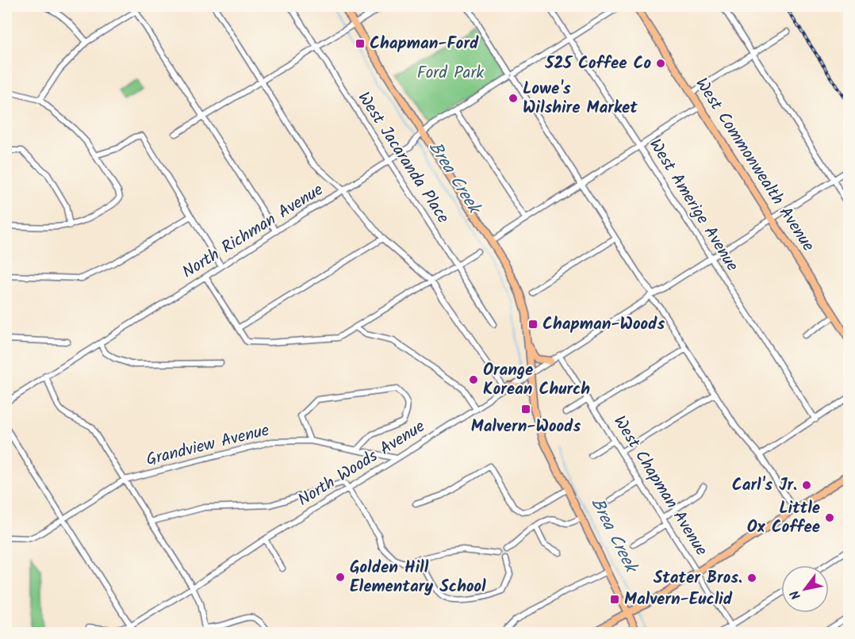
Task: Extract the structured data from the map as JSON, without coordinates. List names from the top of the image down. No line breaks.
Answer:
{"streets":{"main road":["West Commonwealth Avenue"],"street":["West Jacaranda Place","West Amerige Avenue","North Richman Avenue","Grandview Avenue","North Woods Avenue","West Chapman Avenue"]},"crossings":[["West Jacaranda Place","North Richman Avenue"],["West Commonwealth Avenue","North Woods Avenue"],["West Amerige Avenue","North Richman Avenue"],["West Amerige Avenue","North Woods Avenue"],["Grandview Avenue","North Woods Avenue"],["North Woods Avenue","West Chapman Avenue"]],"water":["Brea Creek"],"parks":["Ford Park"],"places":{"transit":["Chapman-Ford","Chapman-Woods","Malvern-Woods","Malvern-Euclid"],"other":["525 Coffee Co","Lowe's Wilshire Market","Orange Korean Church","Carl's Jr.","Little Ox Coffee","Golden Hill Elementary School","Stater Bros."]},"north":"bottom left"}
